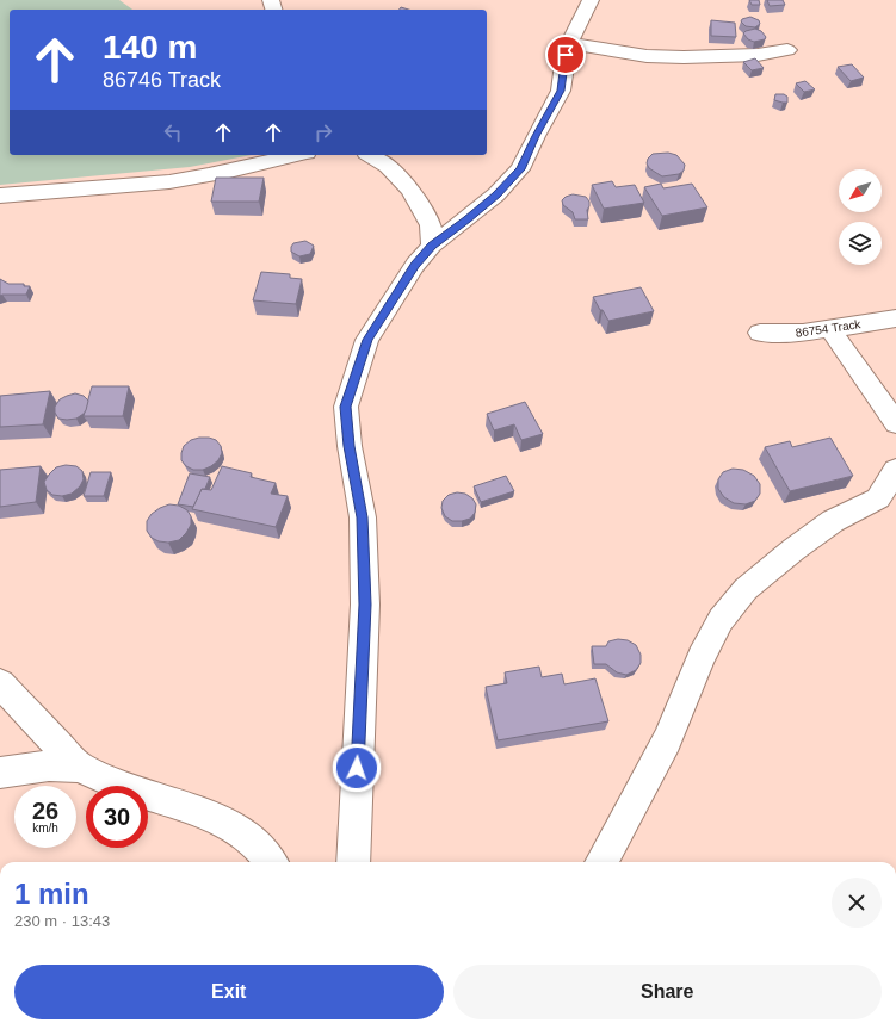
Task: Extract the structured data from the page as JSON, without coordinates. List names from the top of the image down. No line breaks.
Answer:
{"streets":{"street":["86754 Track"]},"north":"bottom left","page":{"turn":["140 m","86746 Track"],"speed":"26 km/h","limit":"30","heading":["1 min","230 m · 13:43"],"buttons":["Exit","Share"]}}
